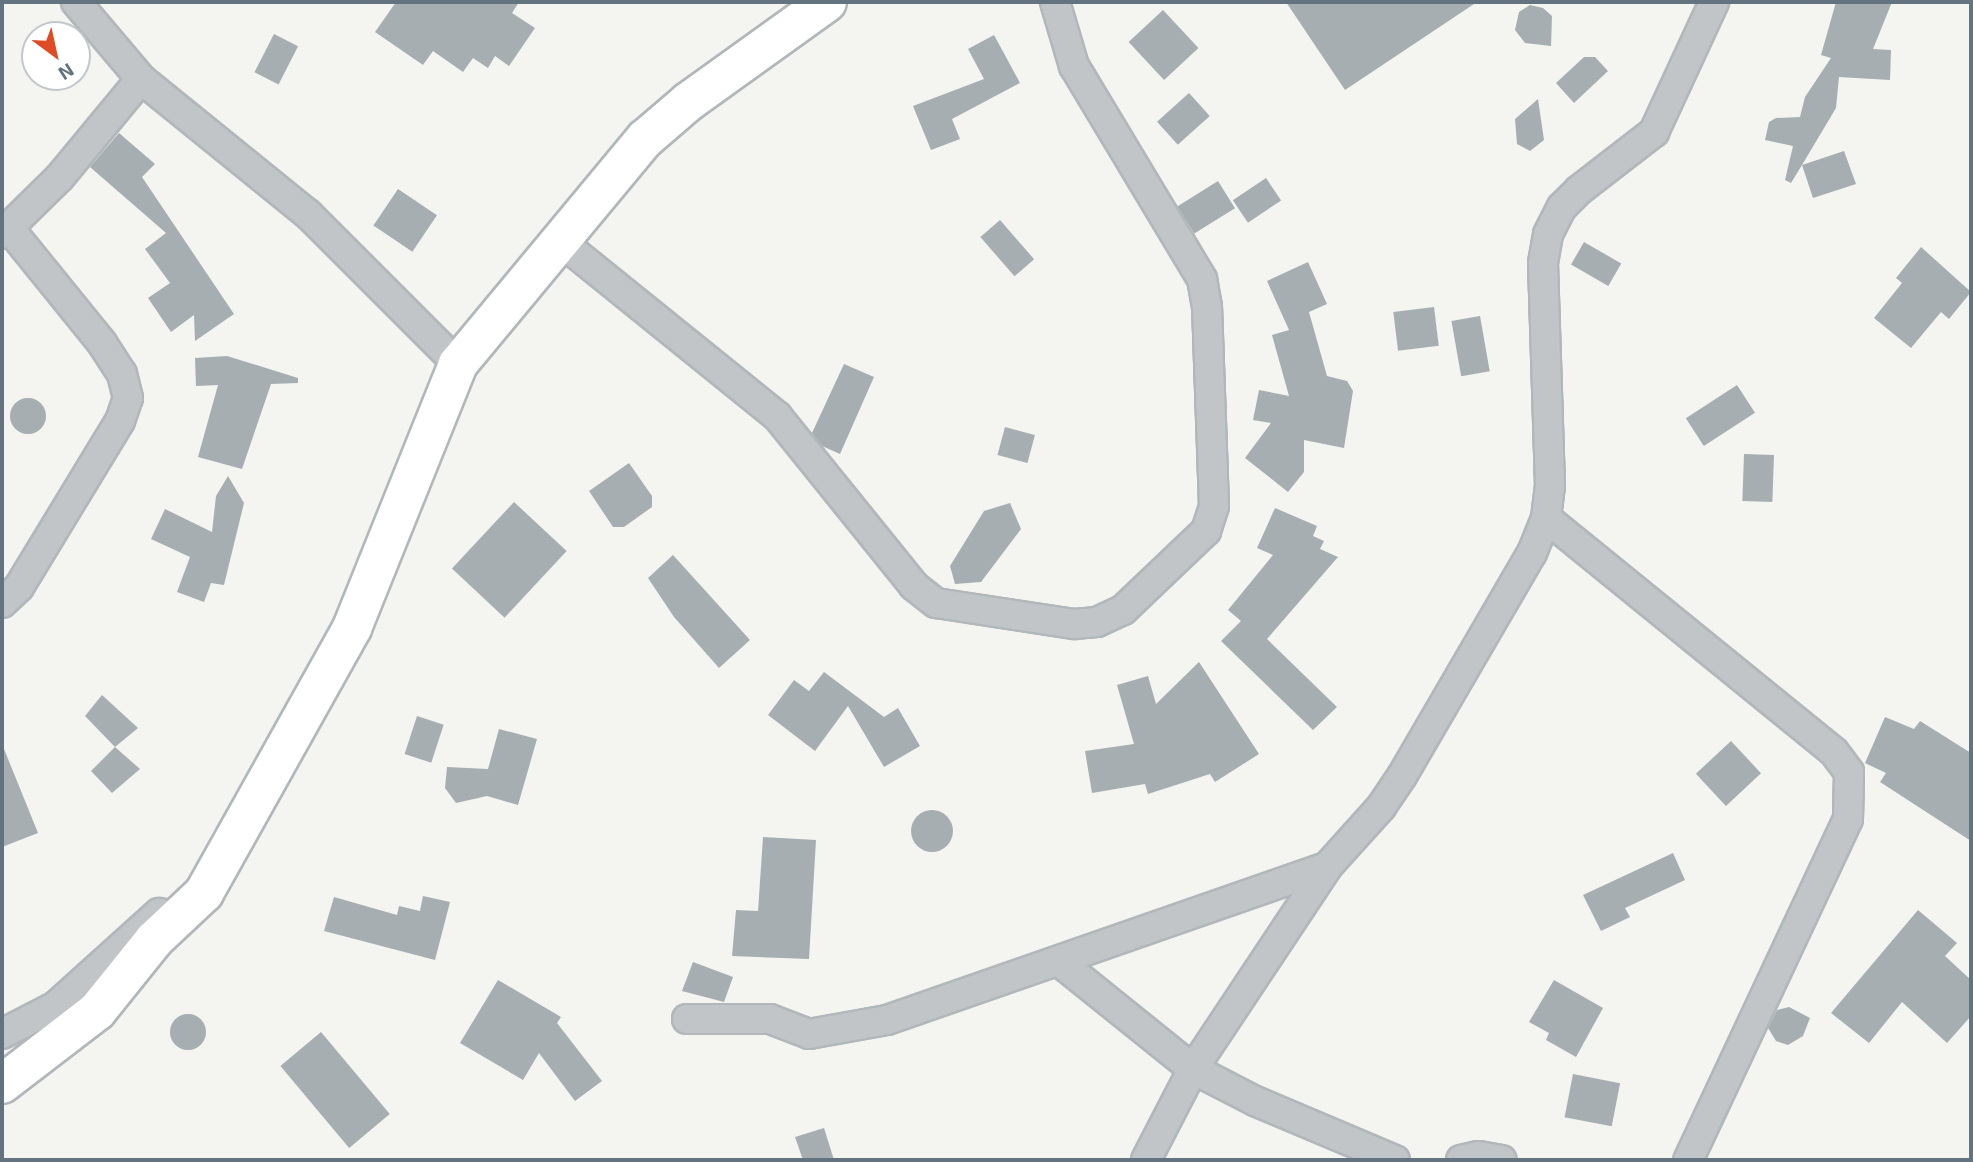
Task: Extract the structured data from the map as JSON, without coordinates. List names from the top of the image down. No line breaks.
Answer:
{"north":"bottom right"}
